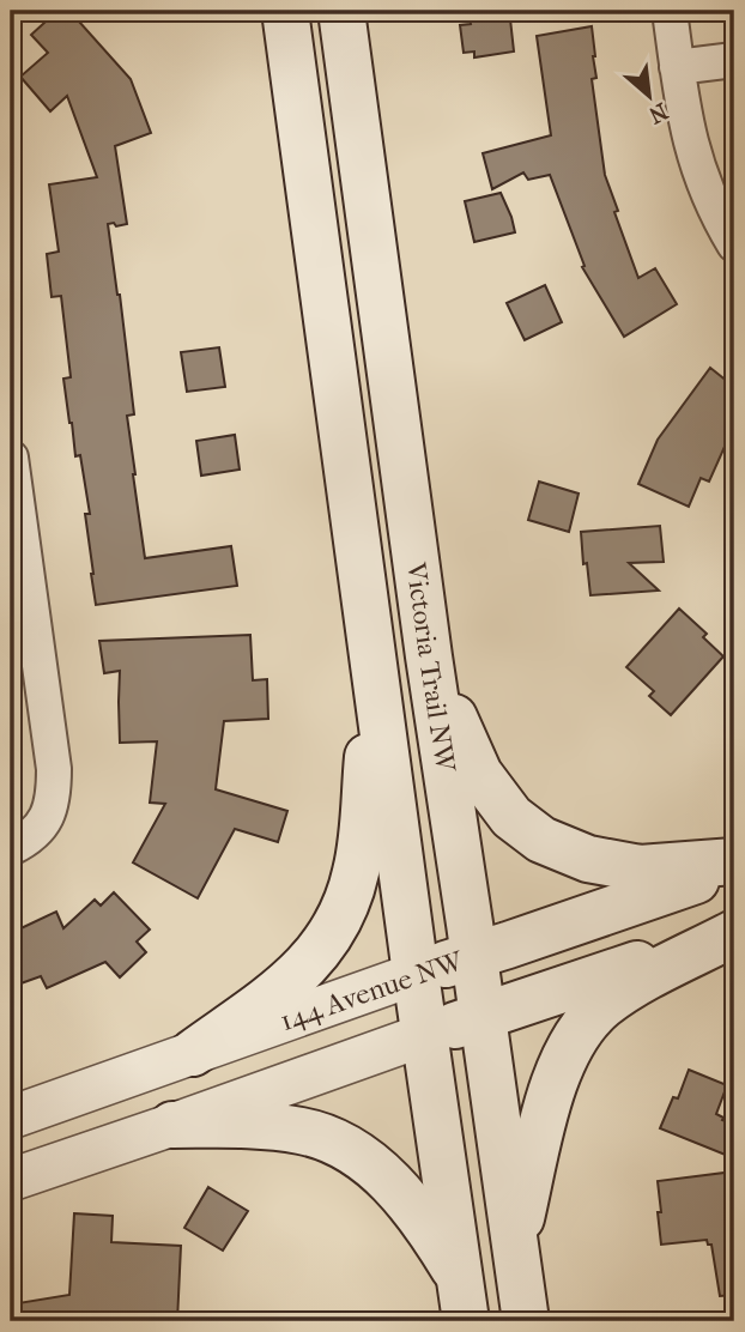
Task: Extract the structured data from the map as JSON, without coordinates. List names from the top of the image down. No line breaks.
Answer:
{"streets":{"main road":["Victoria Trail NW","144 Avenue NW"]},"crossings":[["Victoria Trail NW","144 Avenue NW"]],"north":"bottom right"}
